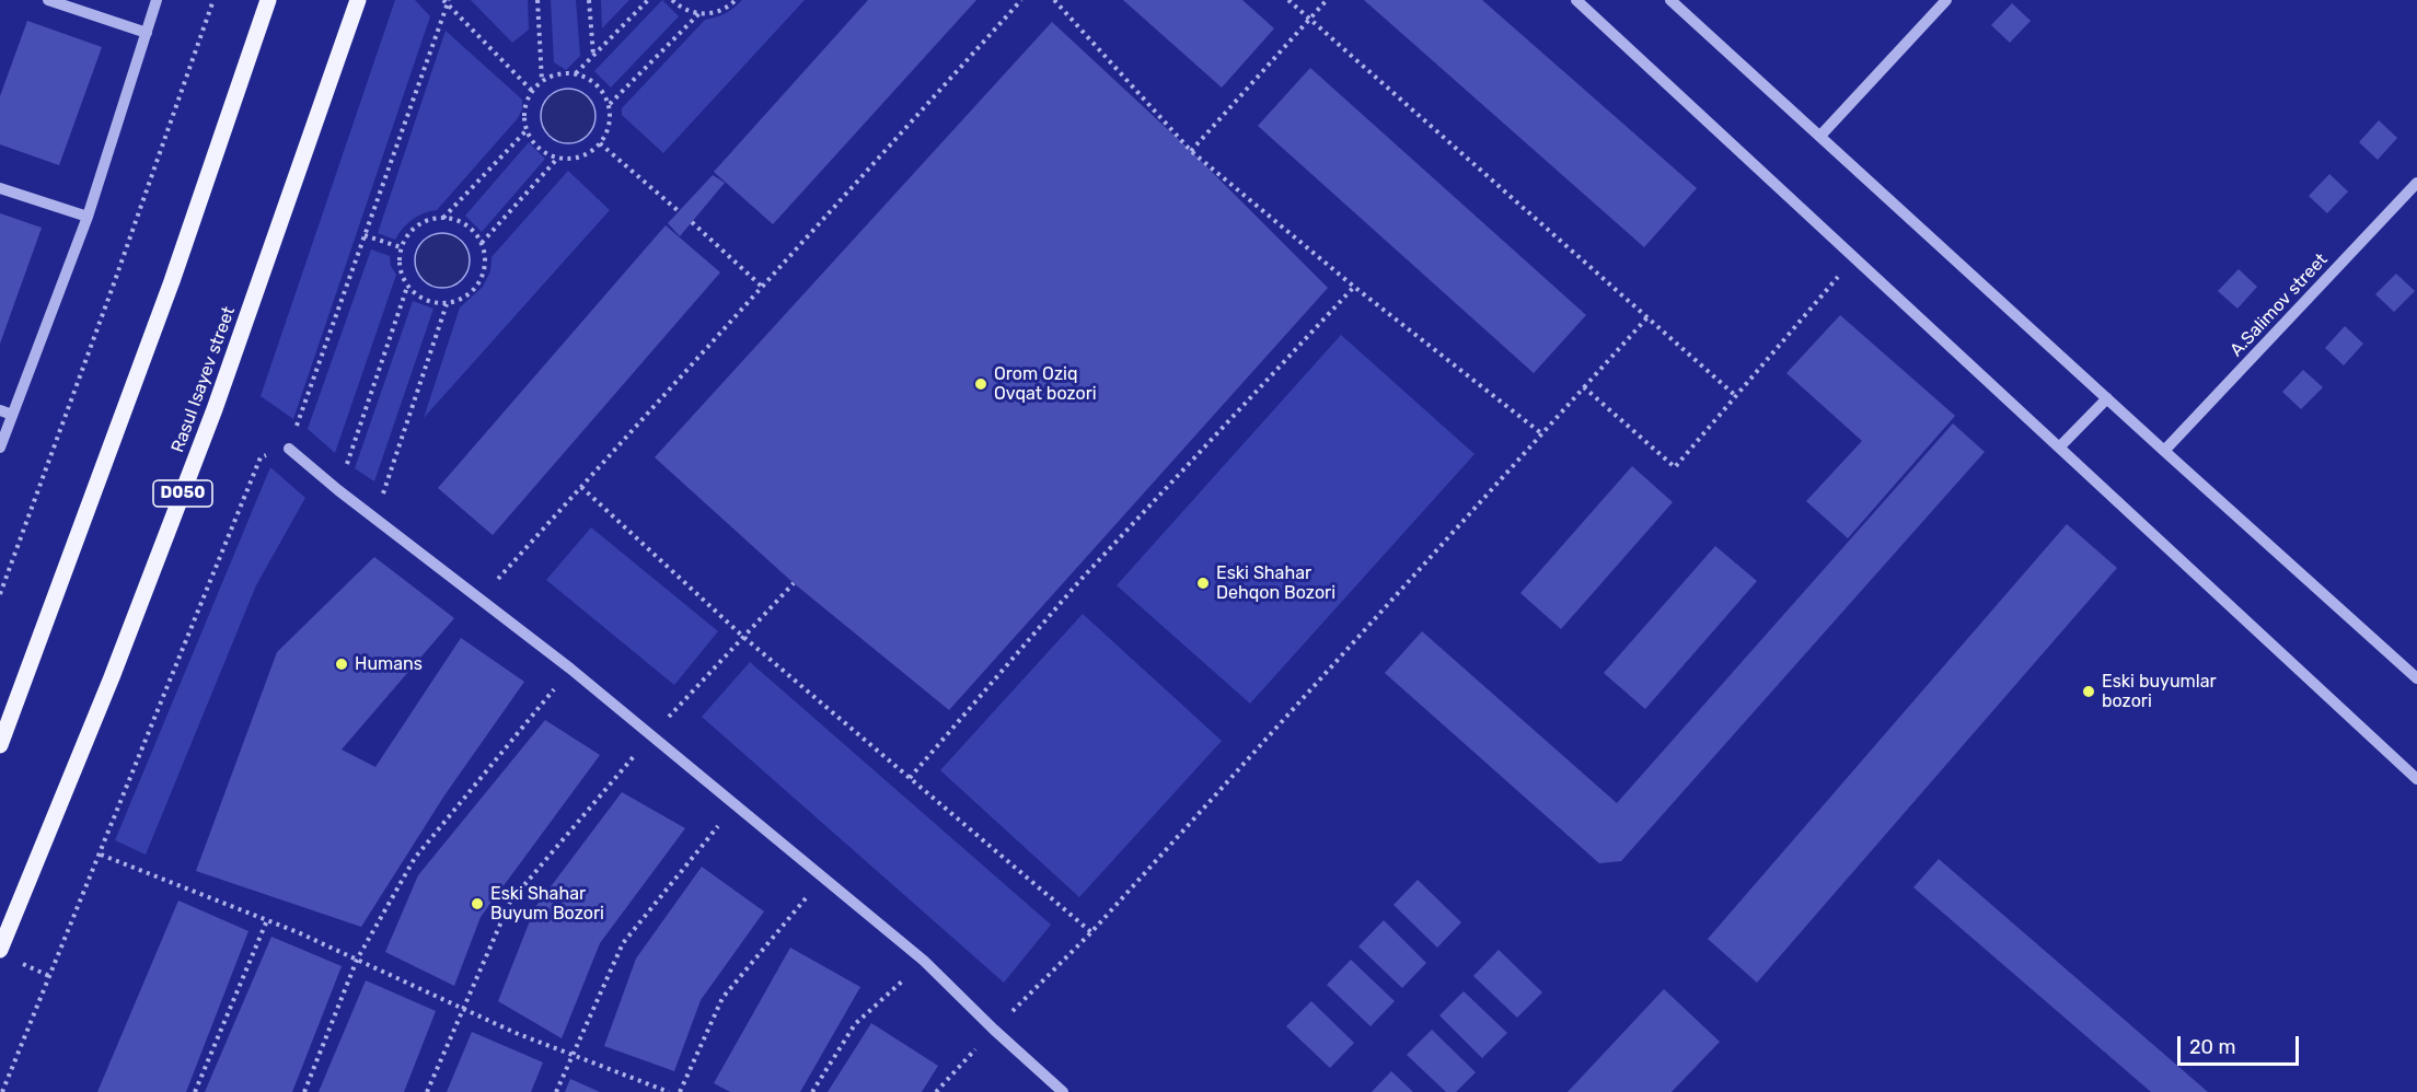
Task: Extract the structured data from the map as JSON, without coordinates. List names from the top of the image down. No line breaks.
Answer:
{"streets":{"main road":["Rasul Isayev street","D050"],"street":["A.Salimov street"]},"places":["Orom Oziq Ovqat bozori","Eski Shahar Dehqon Bozori","Humans","Eski buyumlar bozori","Eski Shahar Buyum Bozori"],"scale_bar":"20 m"}
